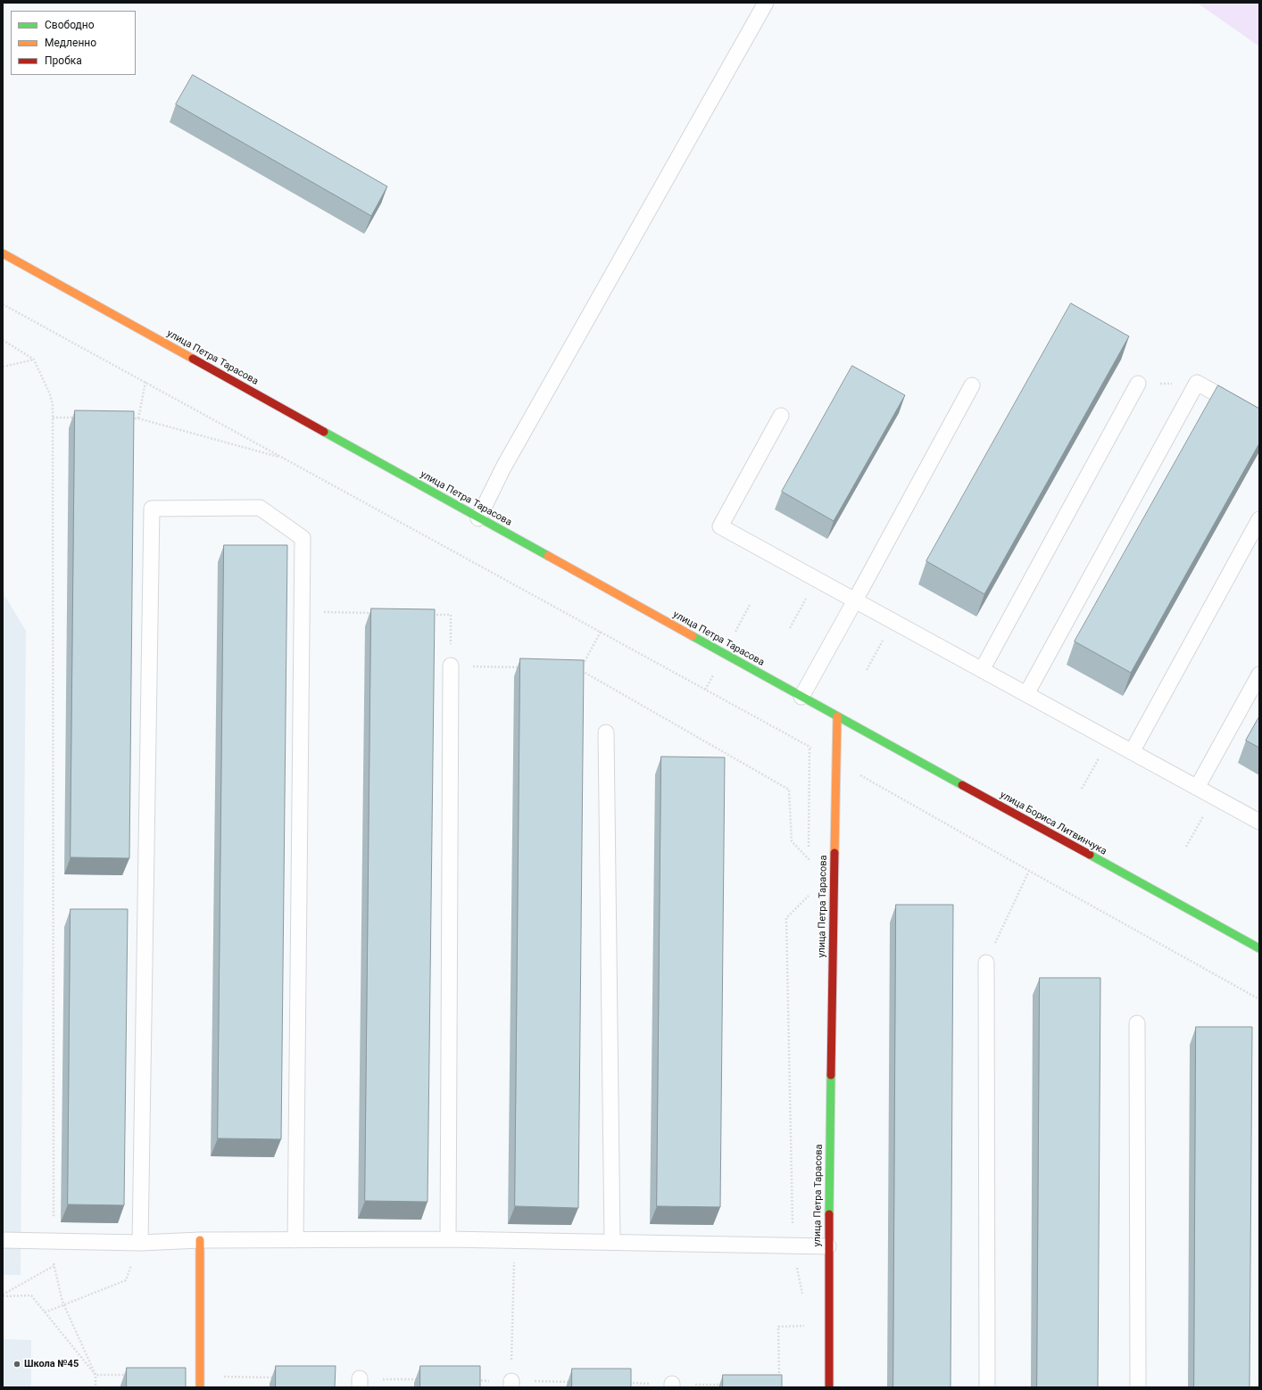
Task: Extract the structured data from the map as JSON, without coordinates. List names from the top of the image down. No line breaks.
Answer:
{"streets":{"street":["улица Петра Тарасова","улица Бориса Литвинчука"]},"crossings":[["улица Петра Тарасова","улица Бориса Литвинчука"]],"places":["Школа №45"],"legend":["Свободно","Медленно","Пробка"]}
